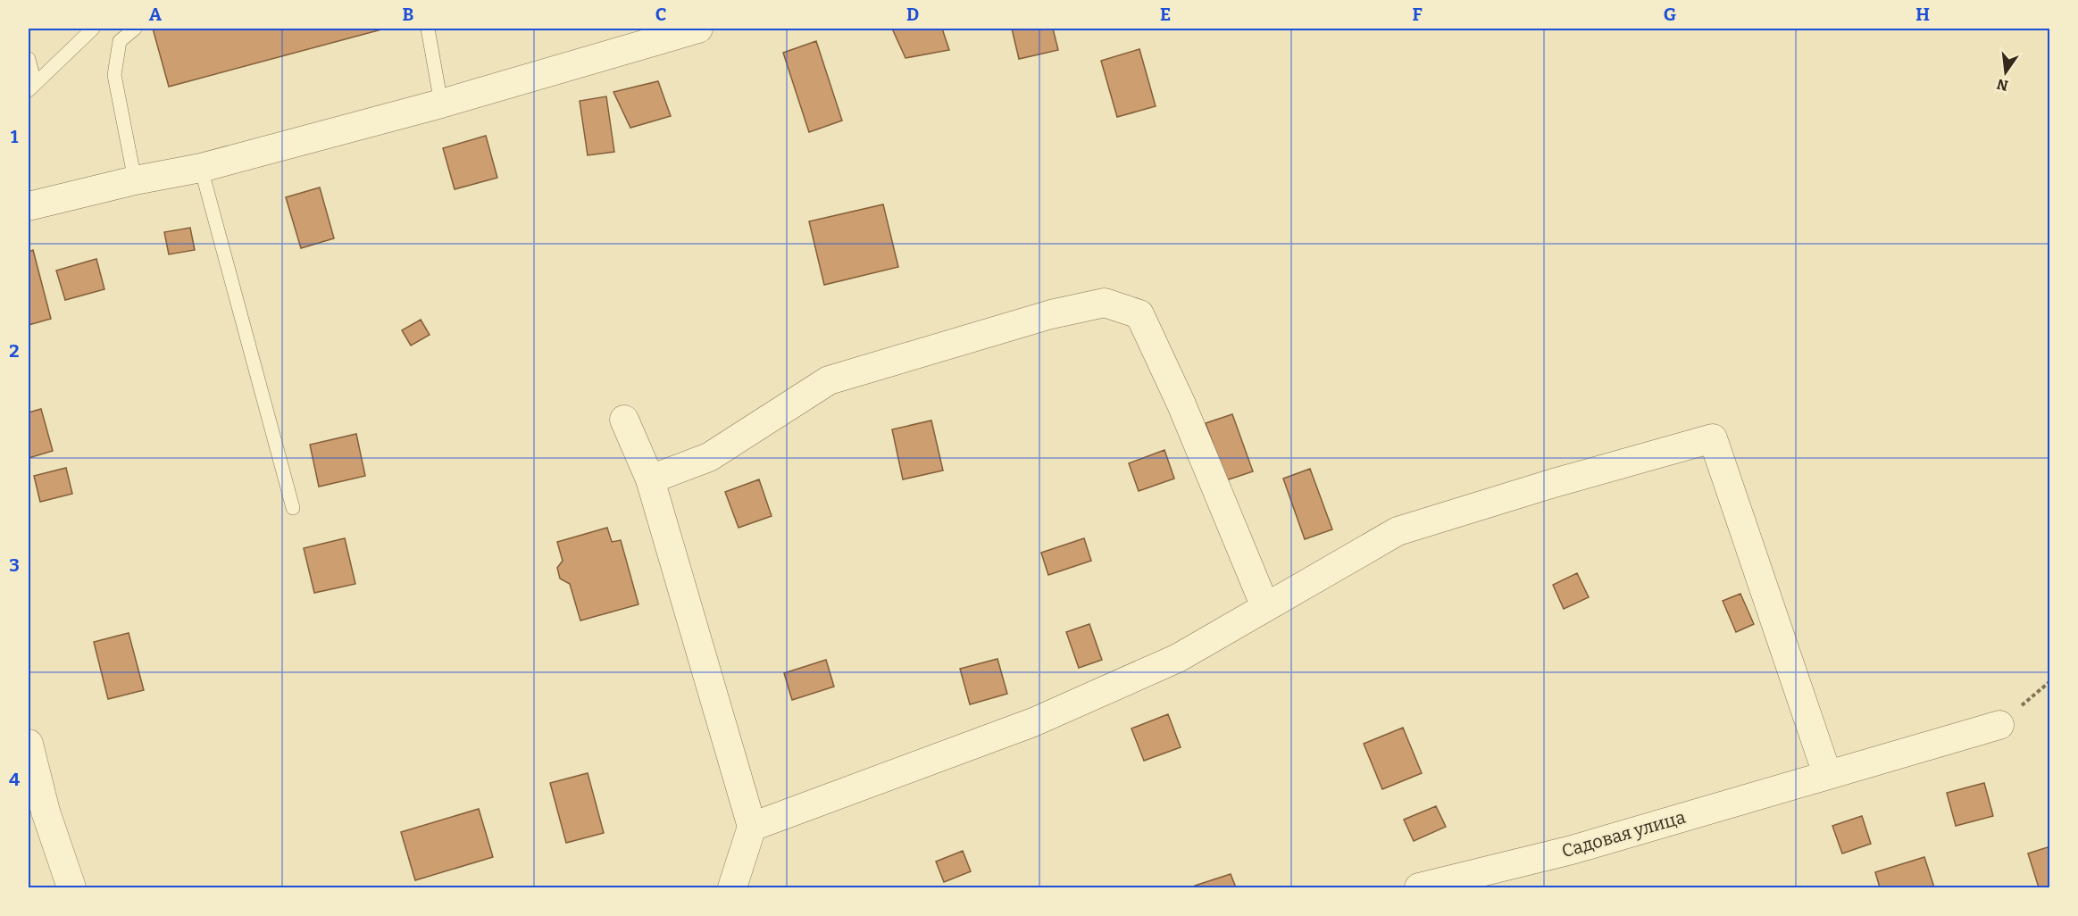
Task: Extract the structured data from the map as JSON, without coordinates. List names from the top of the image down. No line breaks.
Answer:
{"streets":{"street":["Садовая улица"]},"north":"bottom","grid":{"columns":["A","B","C","D","E","F","G","H"],"rows":["1","2","3","4"]}}
